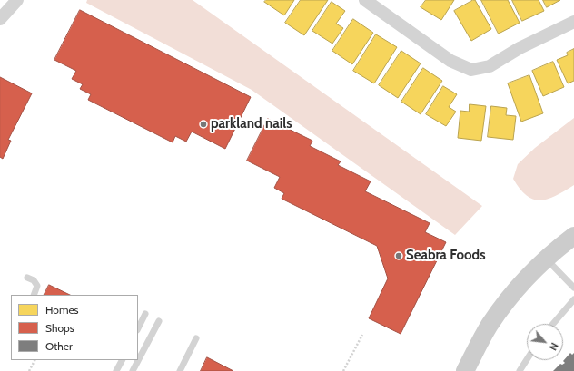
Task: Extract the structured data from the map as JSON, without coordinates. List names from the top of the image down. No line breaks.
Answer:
{"places":["parkland nails","Seabra Foods"],"legend":["Homes","Shops","Other"],"north":"bottom right"}
